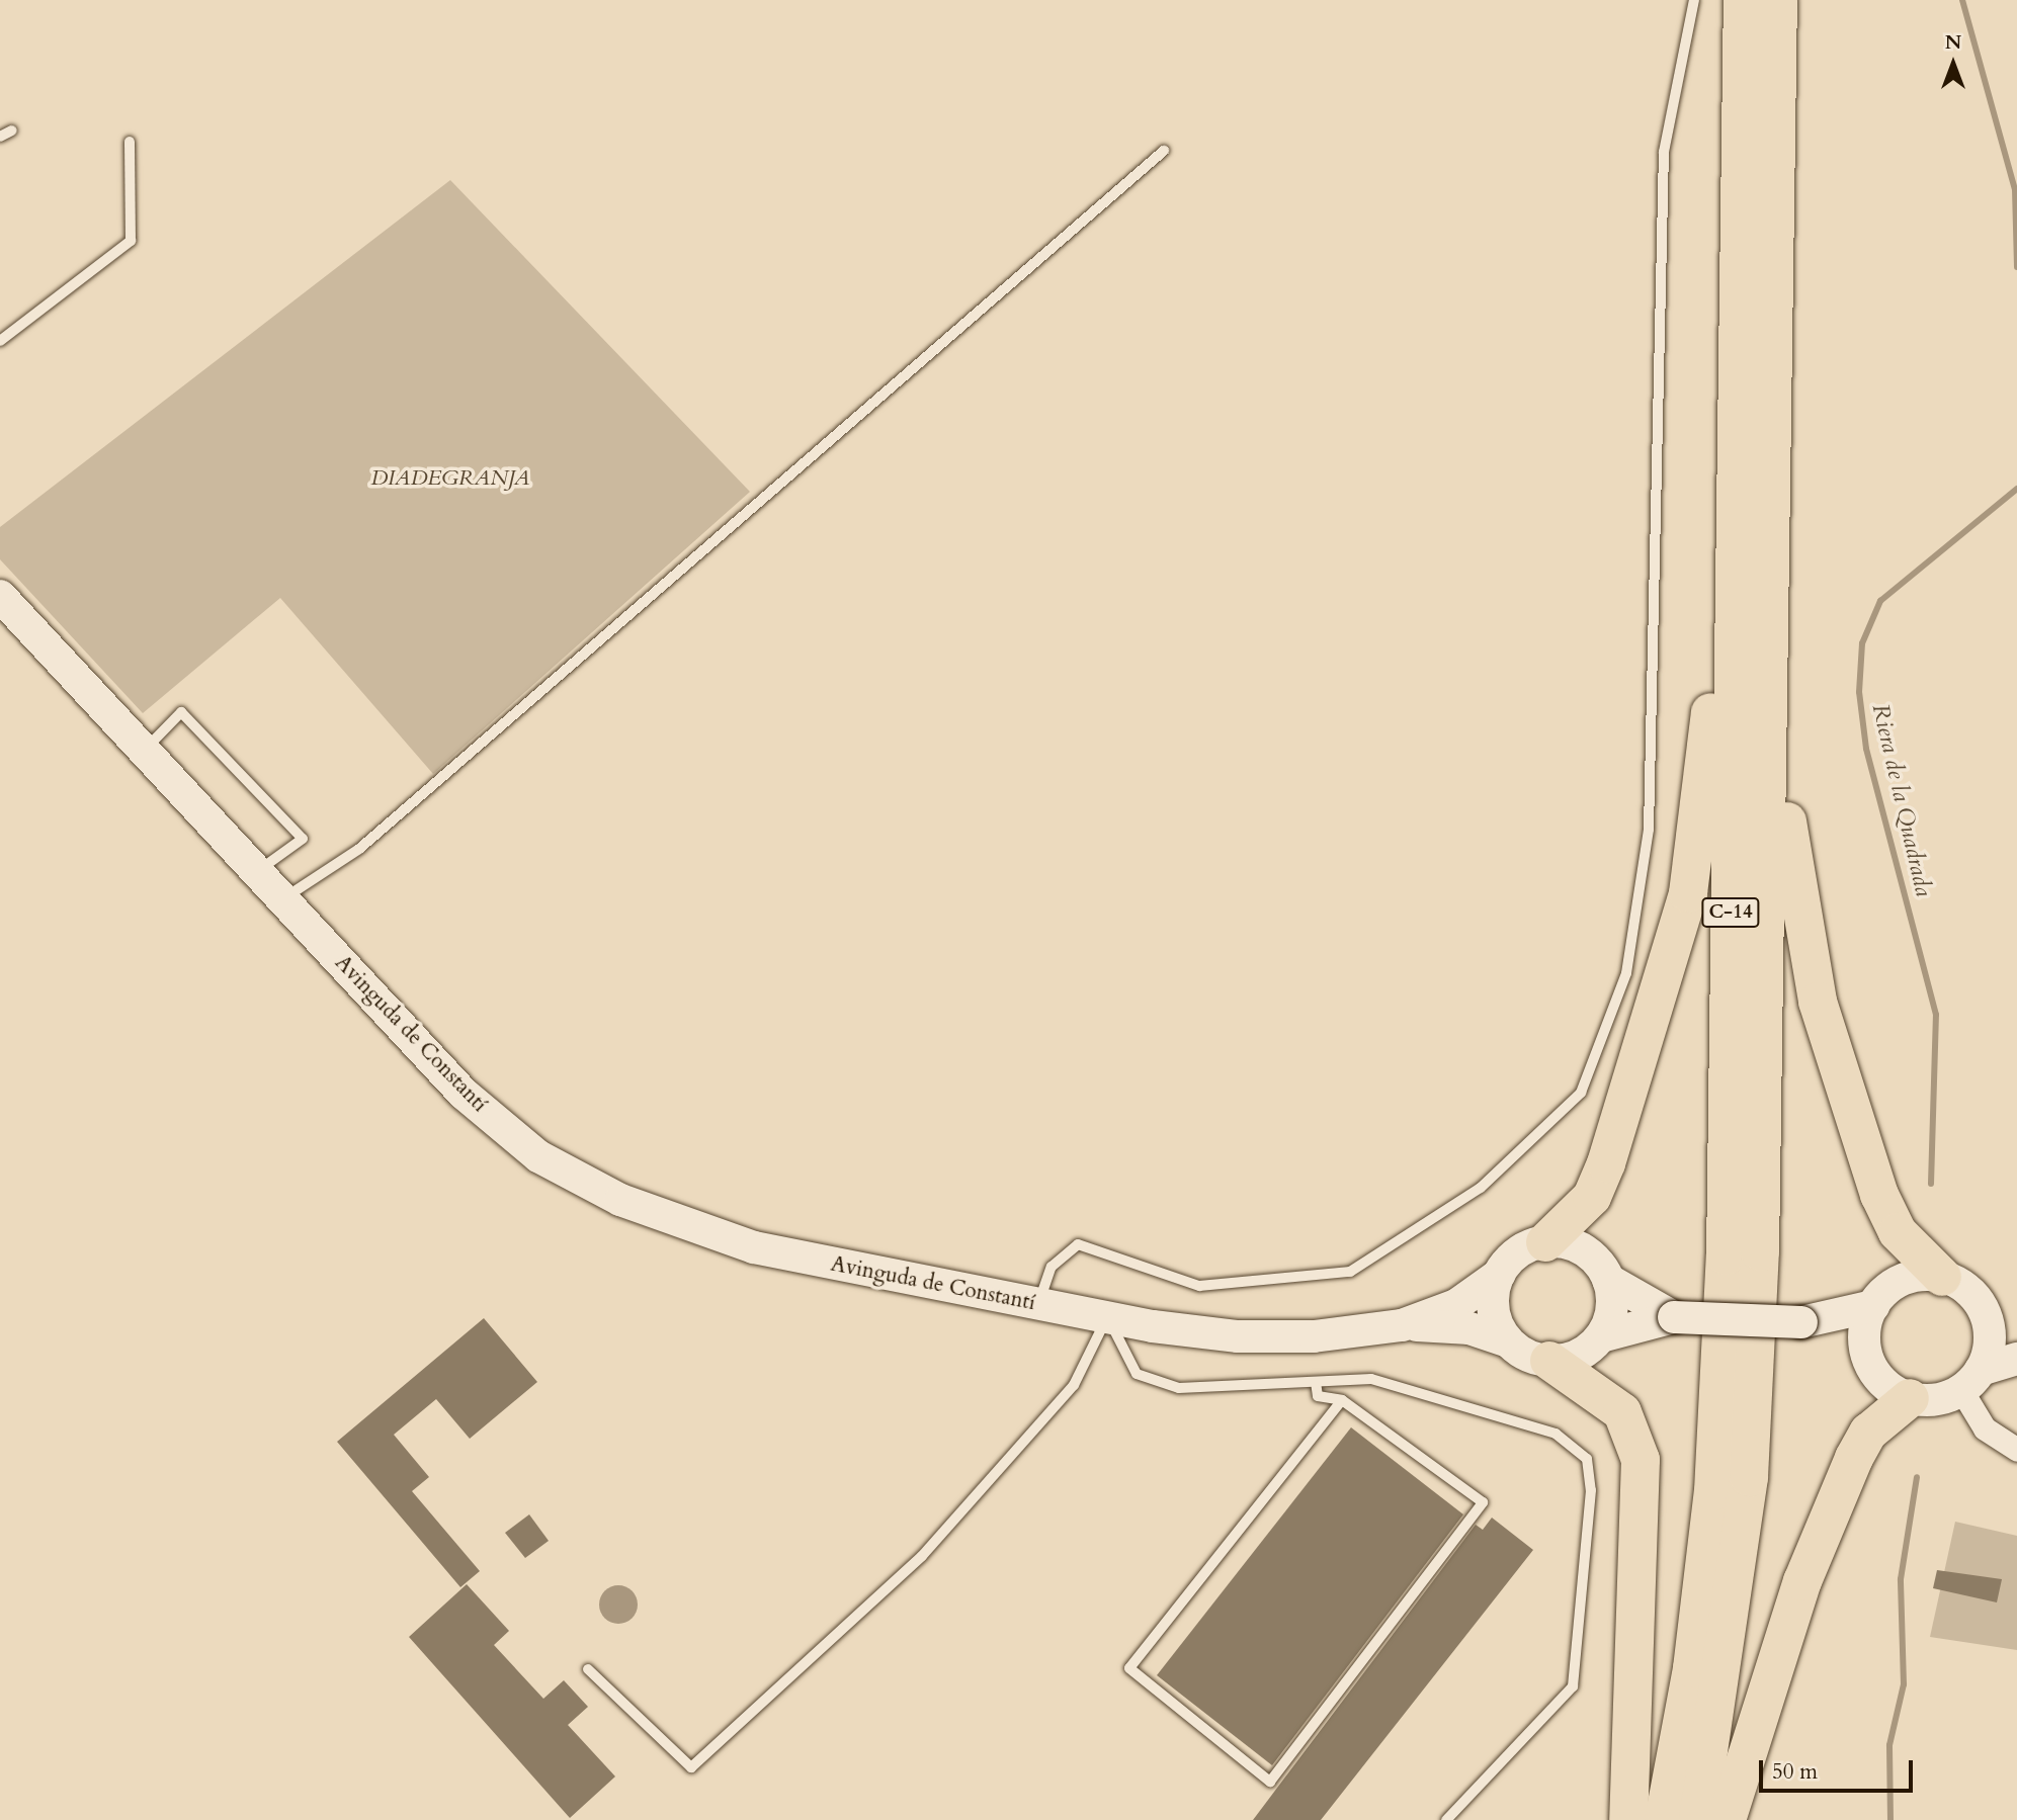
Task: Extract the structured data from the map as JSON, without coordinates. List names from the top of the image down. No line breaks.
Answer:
{"streets":{"highway":["C-14"],"main road":["Avinguda de Constantí"]},"water":["Riera de la Quadrada"],"parks":["DIADEGRANJA"],"scale_bar":"50 m","north":"top"}
